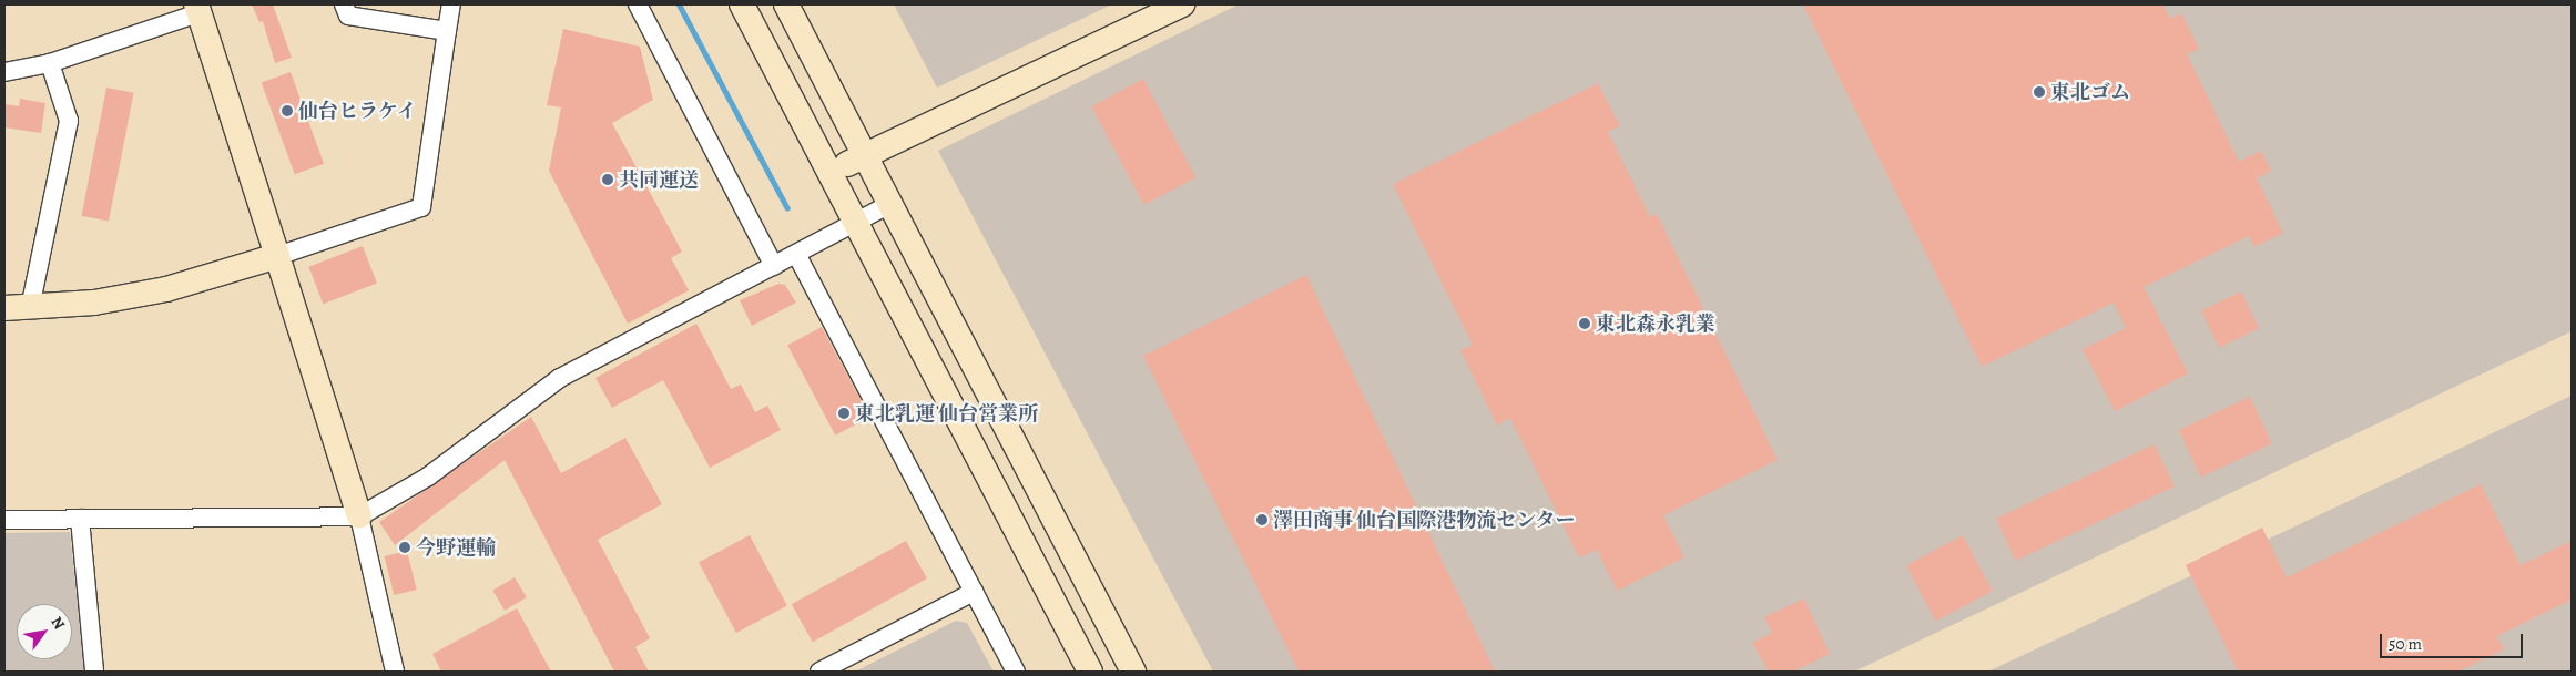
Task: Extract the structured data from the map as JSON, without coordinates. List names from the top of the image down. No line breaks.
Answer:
{"places":["東北ゴム","仙台ヒラケイ","共同運送","東北森永乳業","東北乳運 仙台営業所","澤田商事 仙台国際港物流センター","今野運輸"],"scale_bar":"50 m","north":"top right"}
